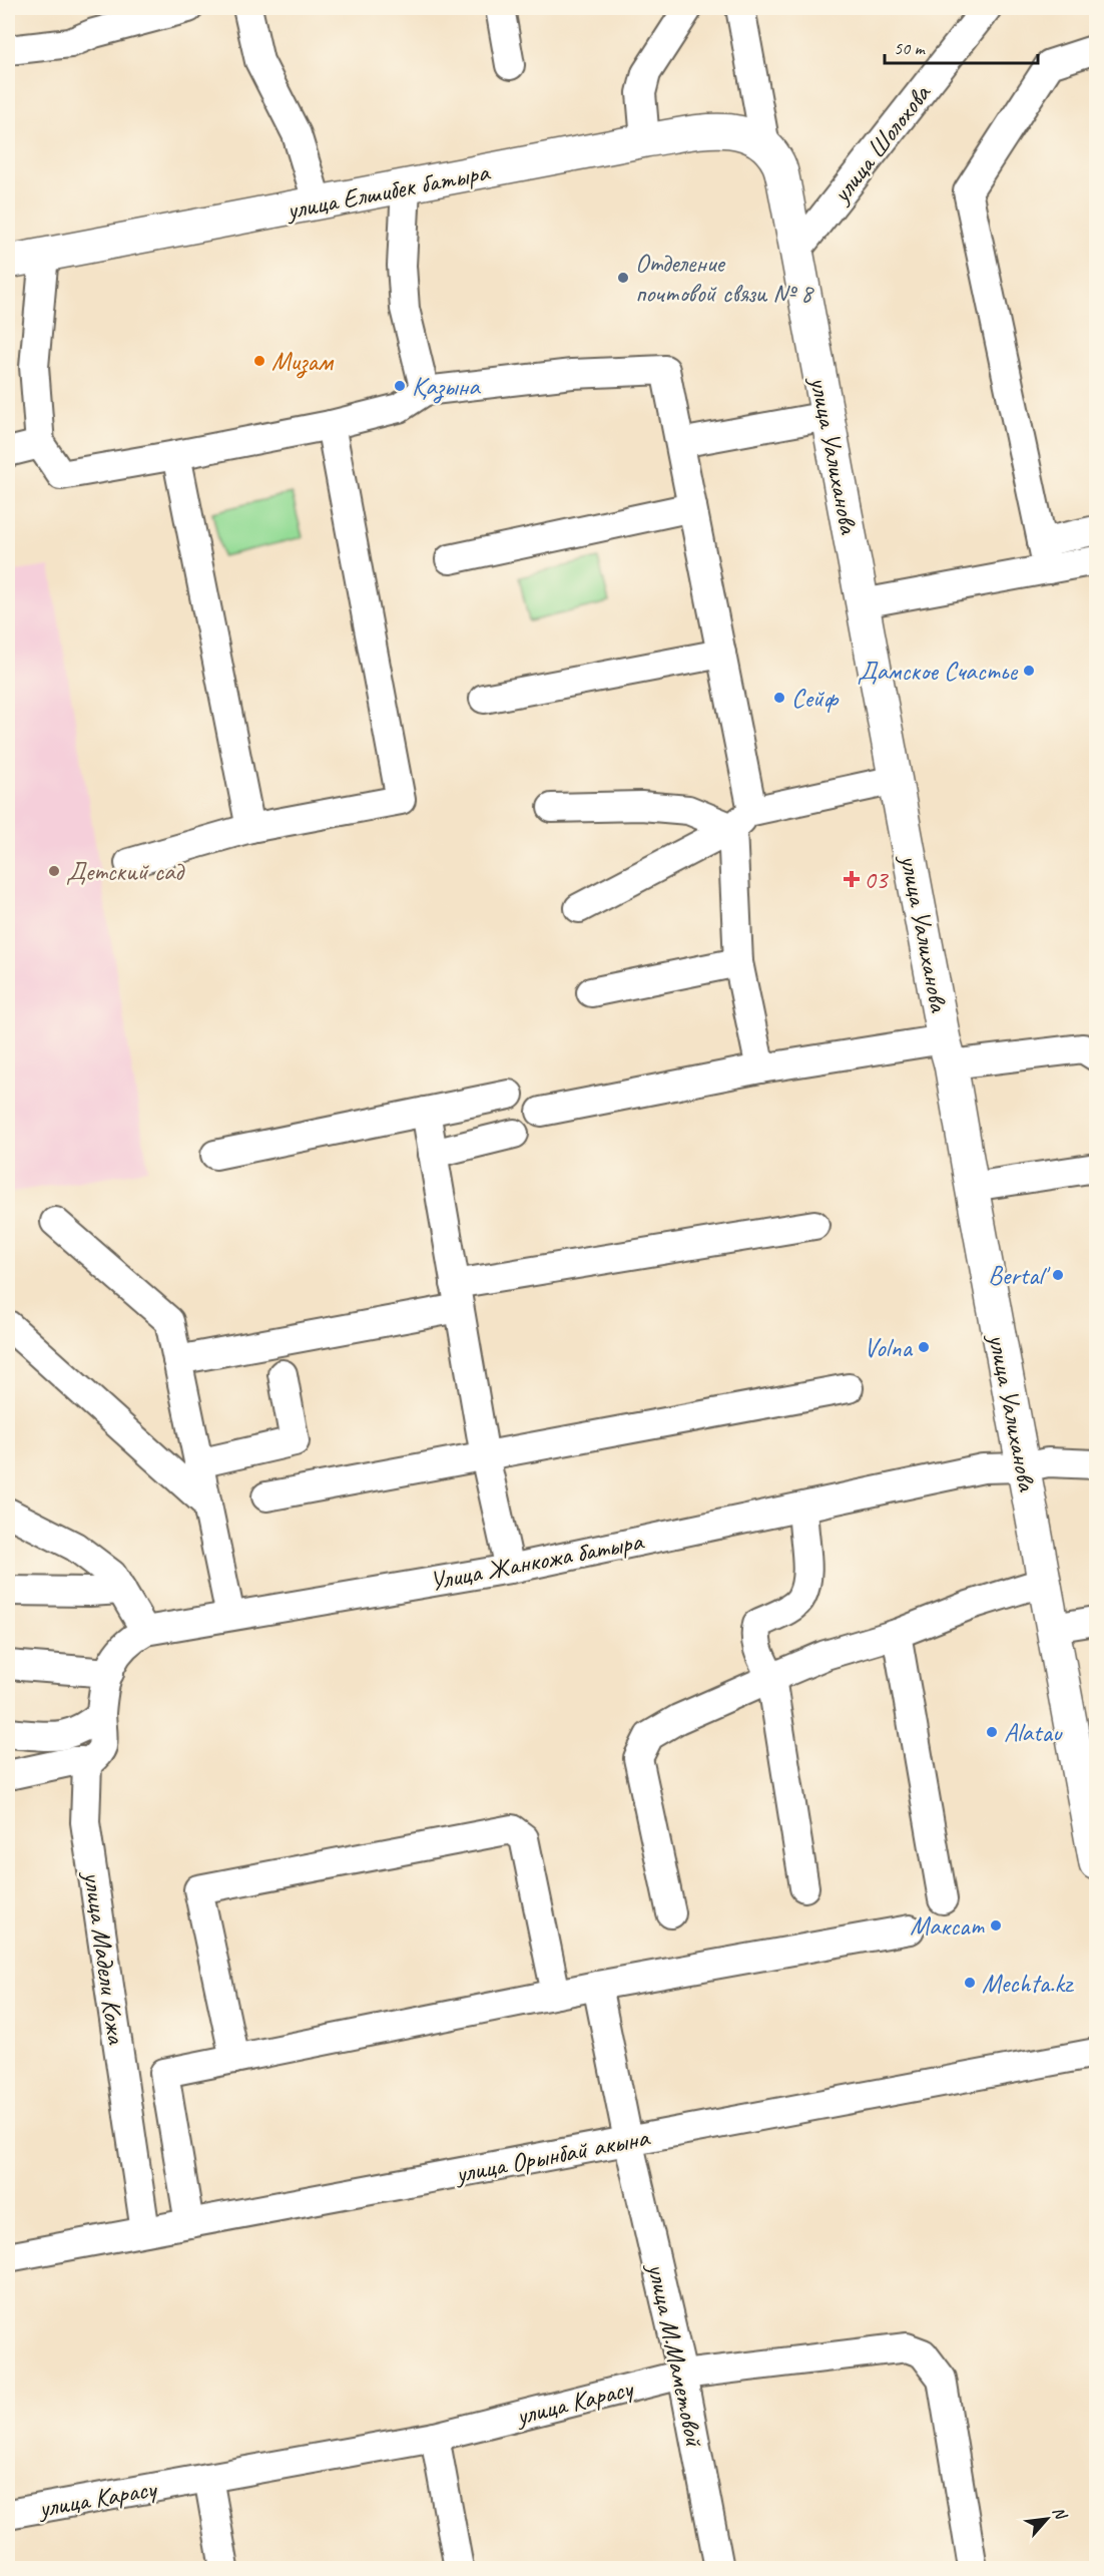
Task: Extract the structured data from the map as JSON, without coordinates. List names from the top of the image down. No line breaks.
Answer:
{"streets":{"main road":["улица Елшибек батыра","улица Уалиханова"],"street":["улица Шолохова","Улица Жанкожа батыра","улица Мадели Кожа","улица Орынбай акына","улица М.Маметовой","улица Карасу"]},"crossings":[["улица Шолохова","улица Уалиханова"],["улица Елшибек батыра","улица Уалиханова"],["улица Уалиханова","Улица Жанкожа батыра"],["Улица Жанкожа батыра","улица Мадели Кожа"],["улица Мадели Кожа","улица Орынбай акына"],["улица Орынбай акына","улица М.Маметовой"],["улица М.Маметовой","улица Карасу"]],"places":{"other":["Отделение почтовой связи № 8","Мизам","Қазына","Дамское Счастье","Сейф","Детский сад","Bertal'","Volna","Alatau","Максат","Mechta.kz"],"health":["03"]},"scale_bar":"50 m","north":"top right"}
